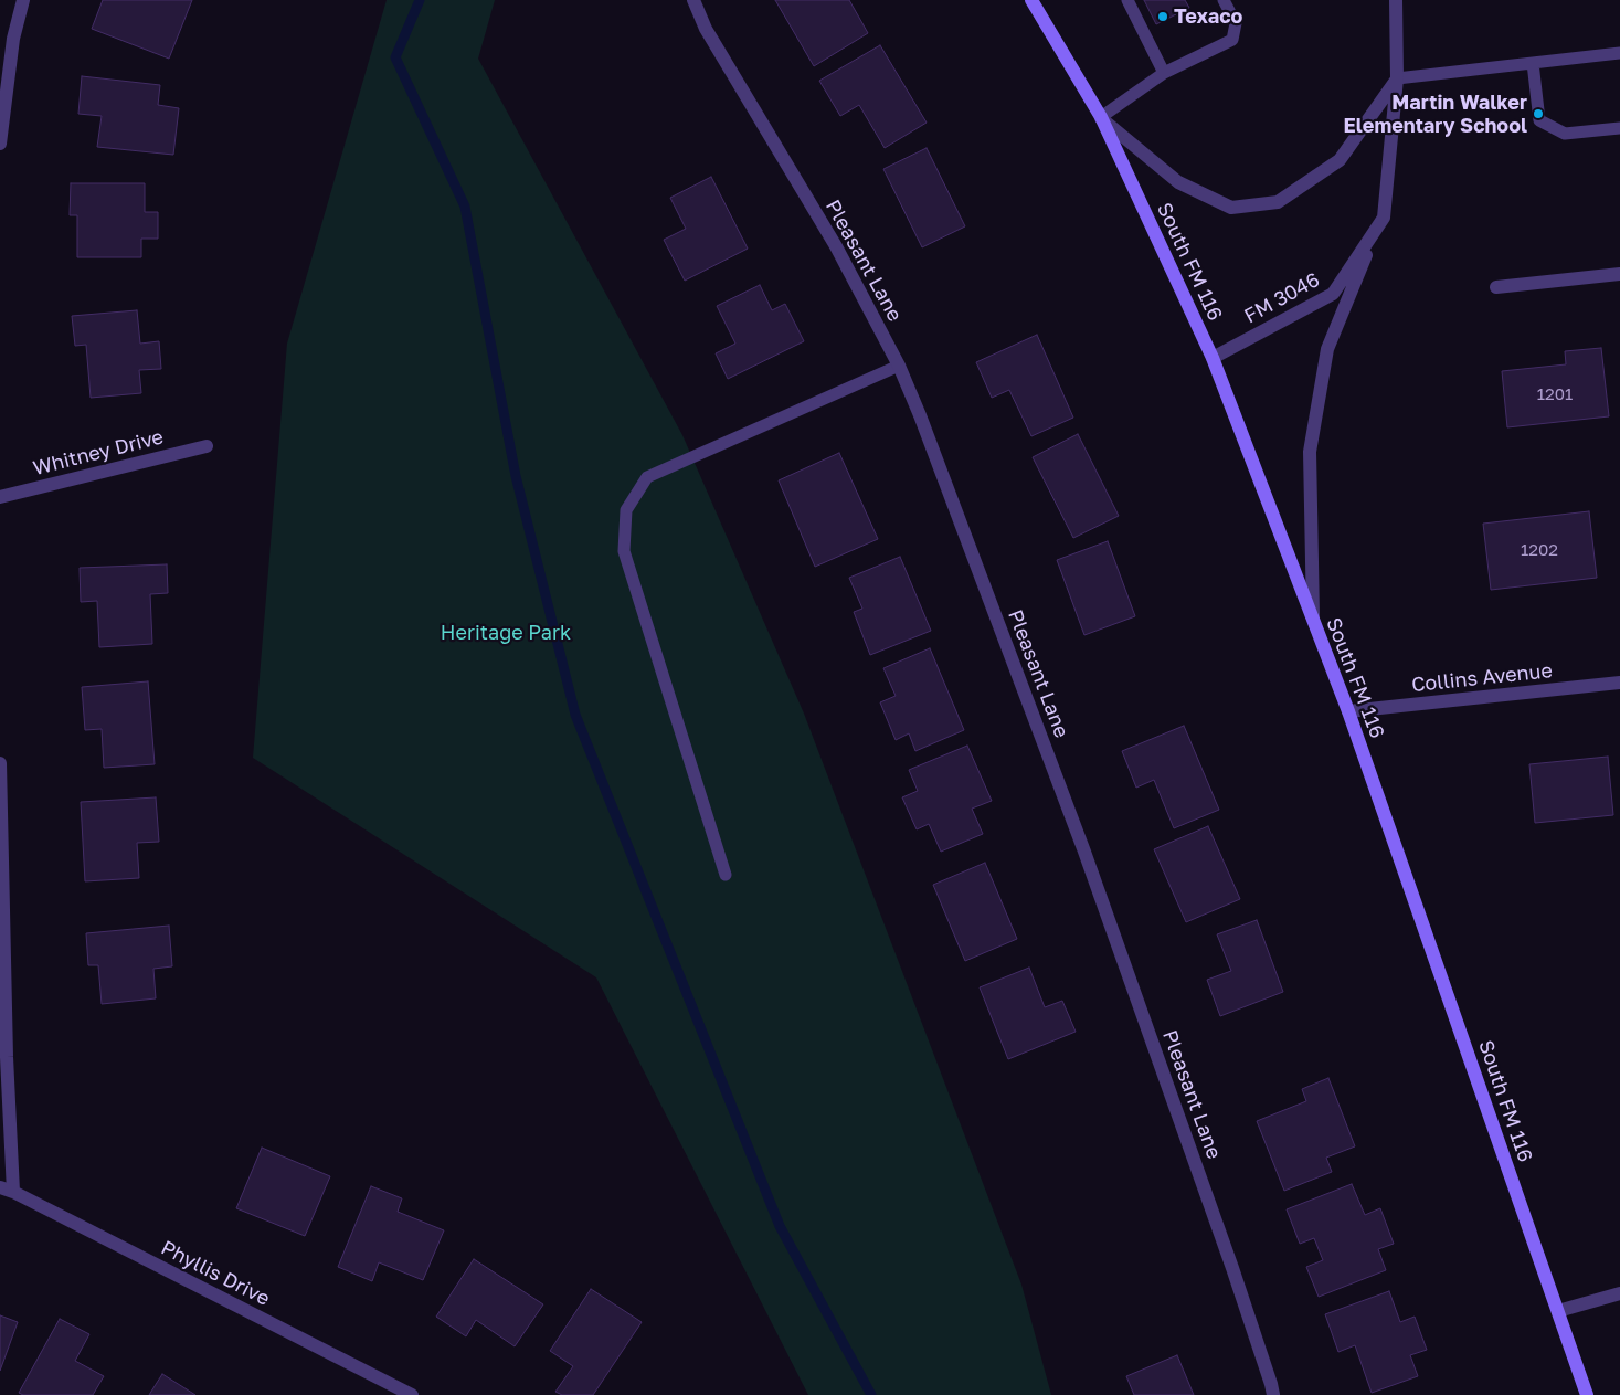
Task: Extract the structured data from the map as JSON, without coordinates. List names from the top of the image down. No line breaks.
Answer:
{"streets":{"main road":["South FM 116"],"street":["Pleasant Lane","FM 3046","Whitney Drive","Collins Avenue","Phyllis Drive"]},"crossings":[["South FM 116","FM 3046"],["South FM 116","Collins Avenue"]],"parks":["Heritage Park"],"places":["Texaco","Martin Walker Elementary School"],"house_numbers":["1201","1202"]}
